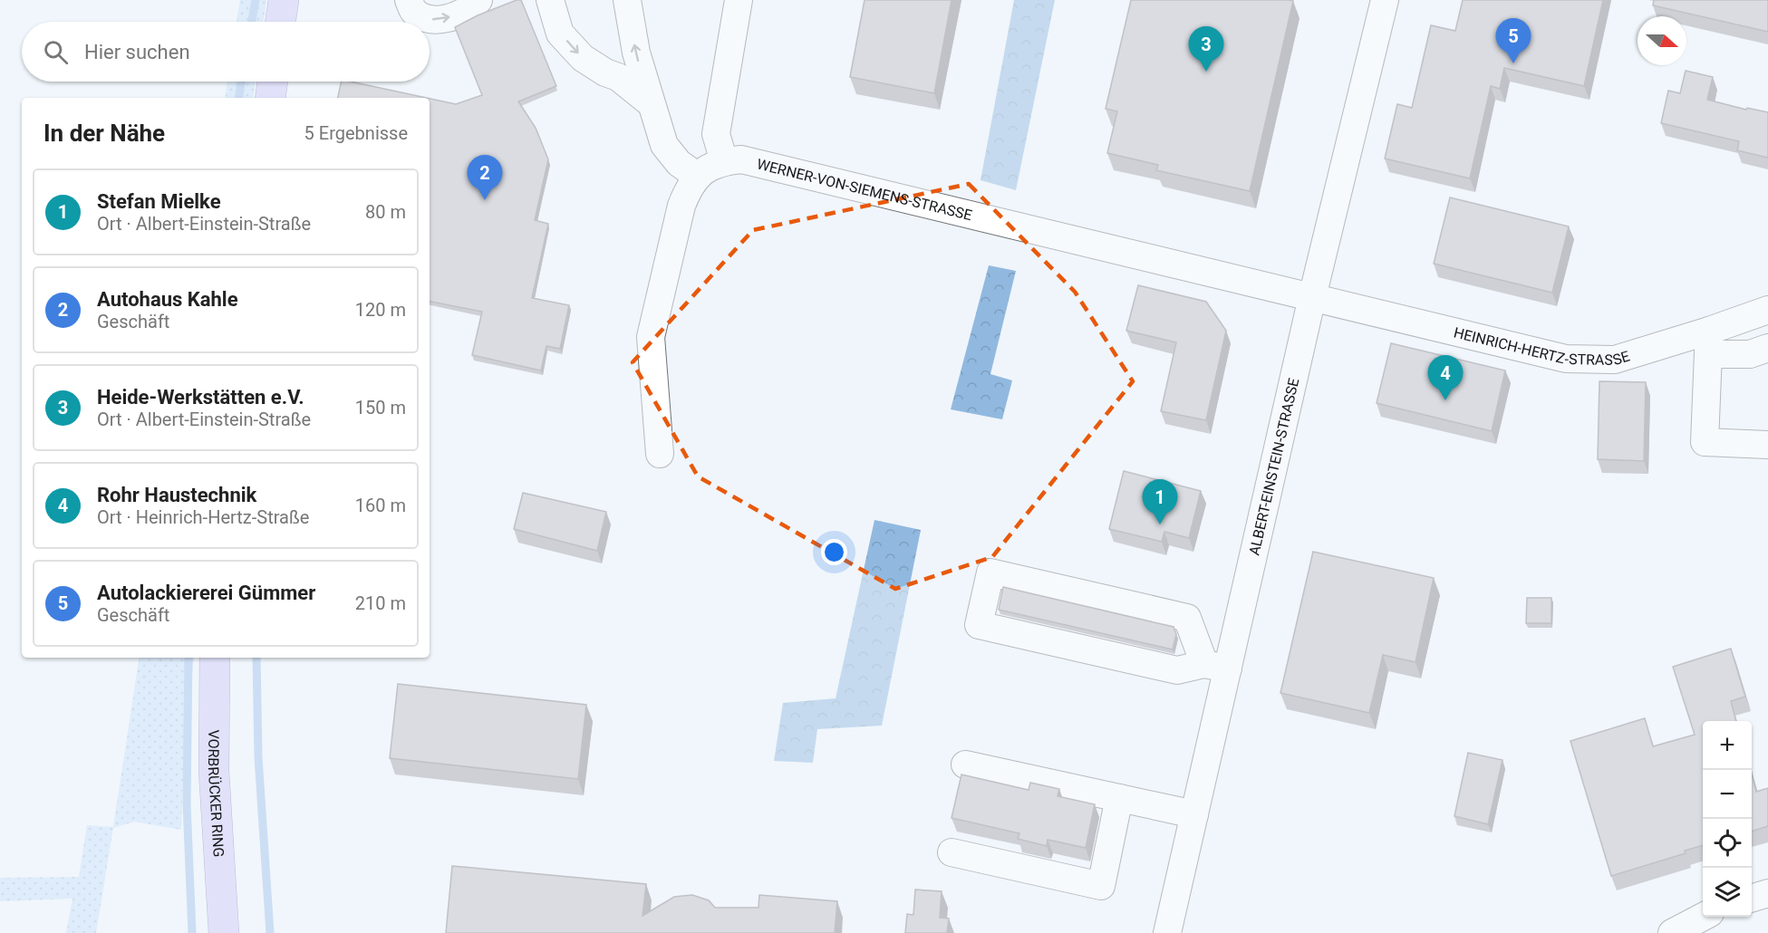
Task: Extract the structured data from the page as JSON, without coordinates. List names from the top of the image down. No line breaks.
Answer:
{"streets":{"main road":["VORBRÜCKER RING"],"street":["WERNER-VON-SIEMENS-STRASSE","HEINRICH-HERTZ-STRASSE","ALBERT-EINSTEIN-STRASSE"]},"crossings":[["WERNER-VON-SIEMENS-STRASSE","HEINRICH-HERTZ-STRASSE"],["WERNER-VON-SIEMENS-STRASSE","ALBERT-EINSTEIN-STRASSE"],["HEINRICH-HERTZ-STRASSE","ALBERT-EINSTEIN-STRASSE"]],"north":"right","page":{"pins":["5","3","2","4","1"],"search":"Hier suchen","heading":["In der Nähe","5 Ergebnisse"],"list":[{"mark":"1","name":"Stefan Mielke","note":"Ort · Albert-Einstein-Straße","value":"80 m"},{"mark":"2","name":"Autohaus Kahle","note":"Geschäft","value":"120 m"},{"mark":"3","name":"Heide-Werkstätten e.V.","note":"Ort · Albert-Einstein-Straße","value":"150 m"},{"mark":"4","name":"Rohr Haustechnik","note":"Ort · Heinrich-Hertz-Straße","value":"160 m"},{"mark":"5","name":"Autolackiererei Gümmer","note":"Geschäft","value":"210 m"}],"map_buttons":["+","−"]}}
